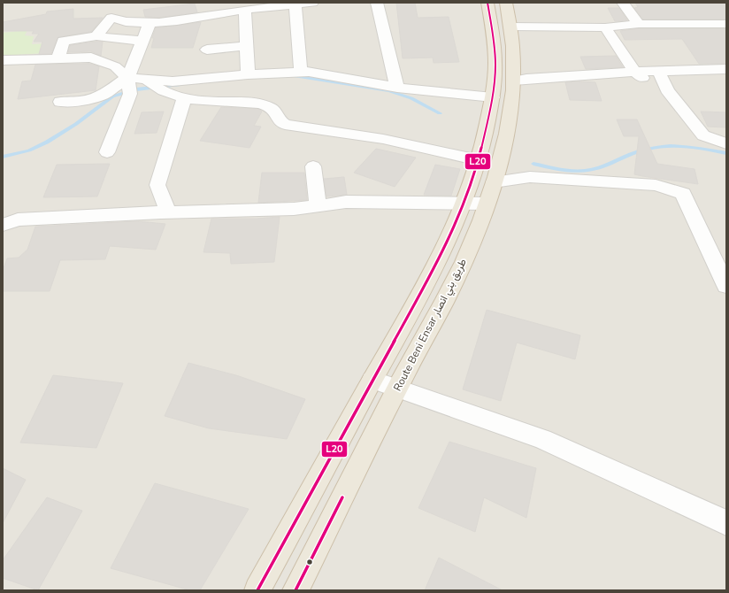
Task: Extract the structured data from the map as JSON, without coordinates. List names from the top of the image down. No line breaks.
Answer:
{"streets":{"highway":["Route Beni Ensar طريق بني انصار"]},"lines":["transit line L20"]}
